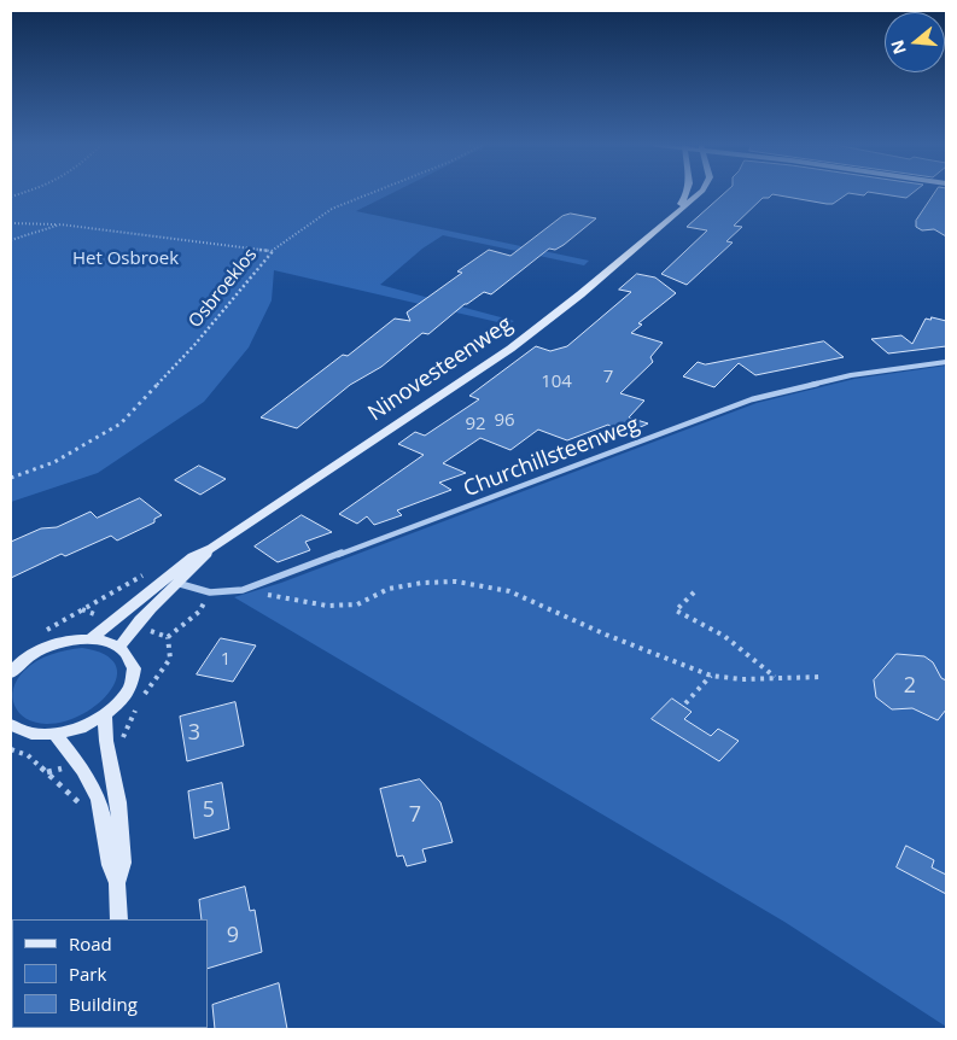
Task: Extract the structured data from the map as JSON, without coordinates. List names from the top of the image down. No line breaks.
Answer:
{"streets":{"main road":["Ninovesteenweg"],"street":["Churchillsteenweg"],"path":["Osbroeklos"]},"crossings":[["Ninovesteenweg","Churchillsteenweg"]],"parks":["Het Osbroek"],"house_numbers":["7","104","96","92","1","2","3","5","7","9"],"legend":["Road","Park","Building"],"north":"left"}
